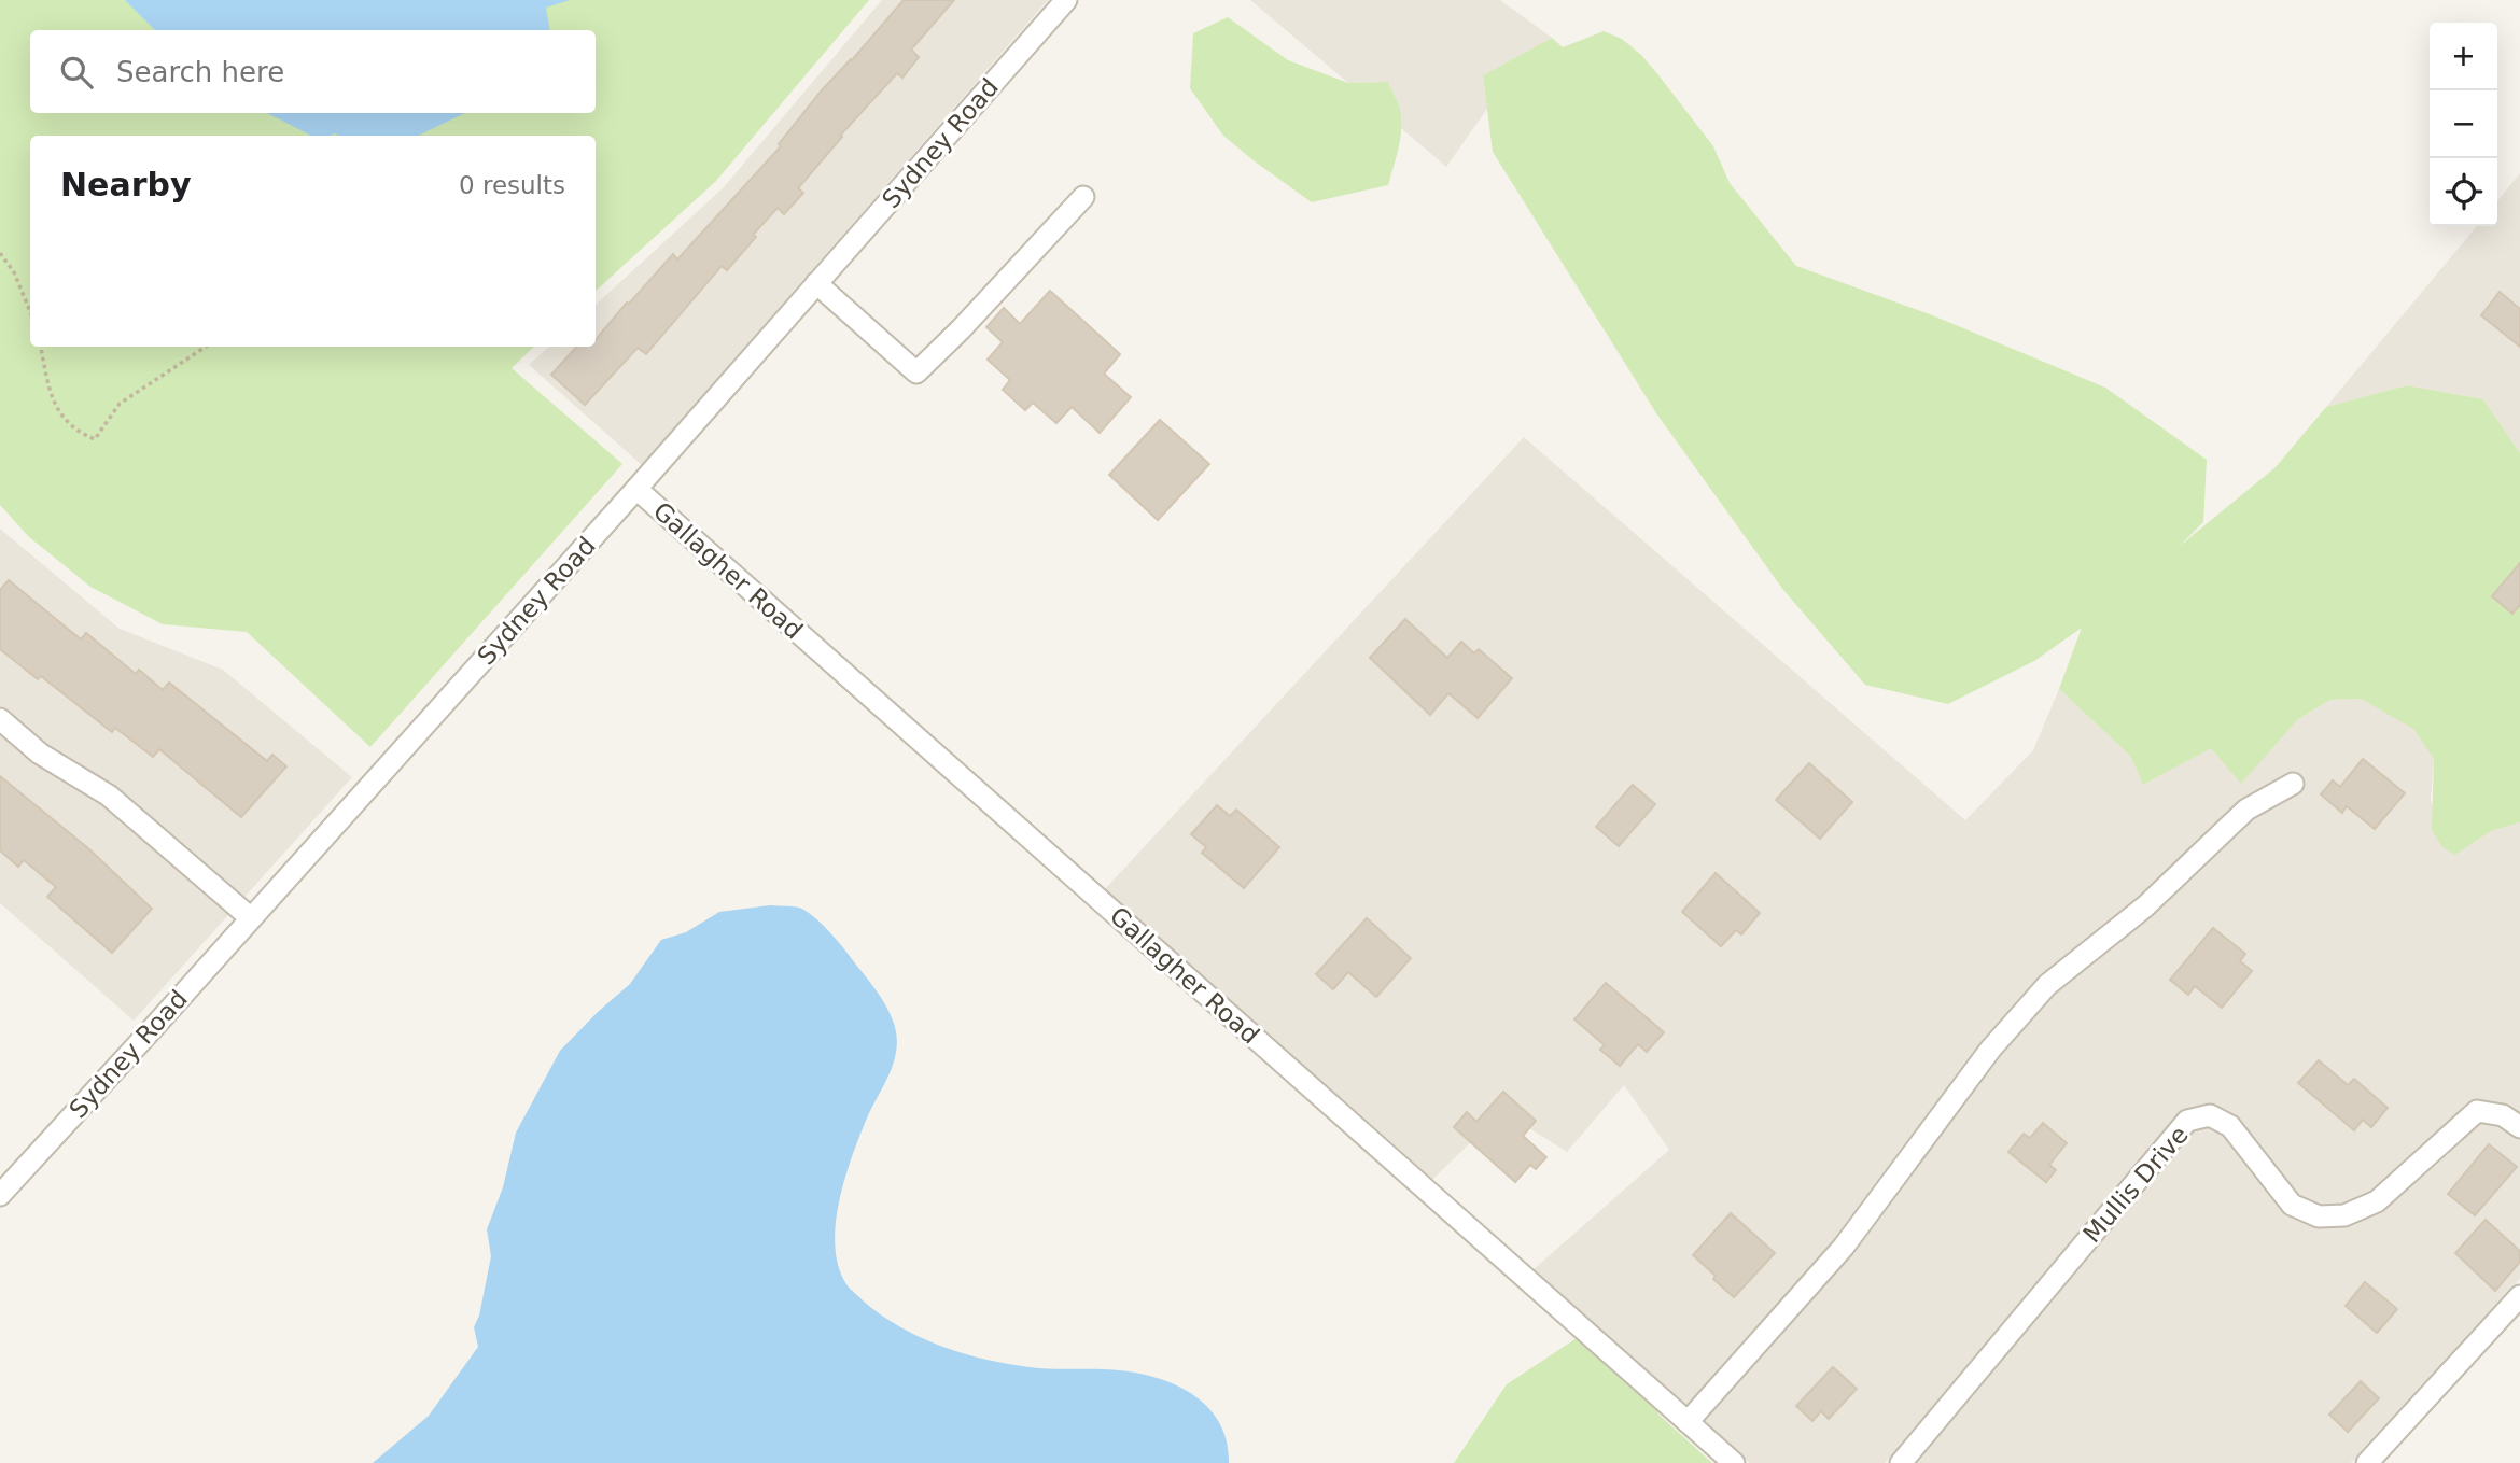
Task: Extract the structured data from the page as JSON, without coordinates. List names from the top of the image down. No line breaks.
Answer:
{"streets":{"street":["Sydney Road","Gallagher Road","Mullis Drive"]},"crossings":[["Sydney Road","Gallagher Road"]],"page":{"map_buttons":["+","−"],"search":"Search here","heading":["Nearby","0 results"]}}
